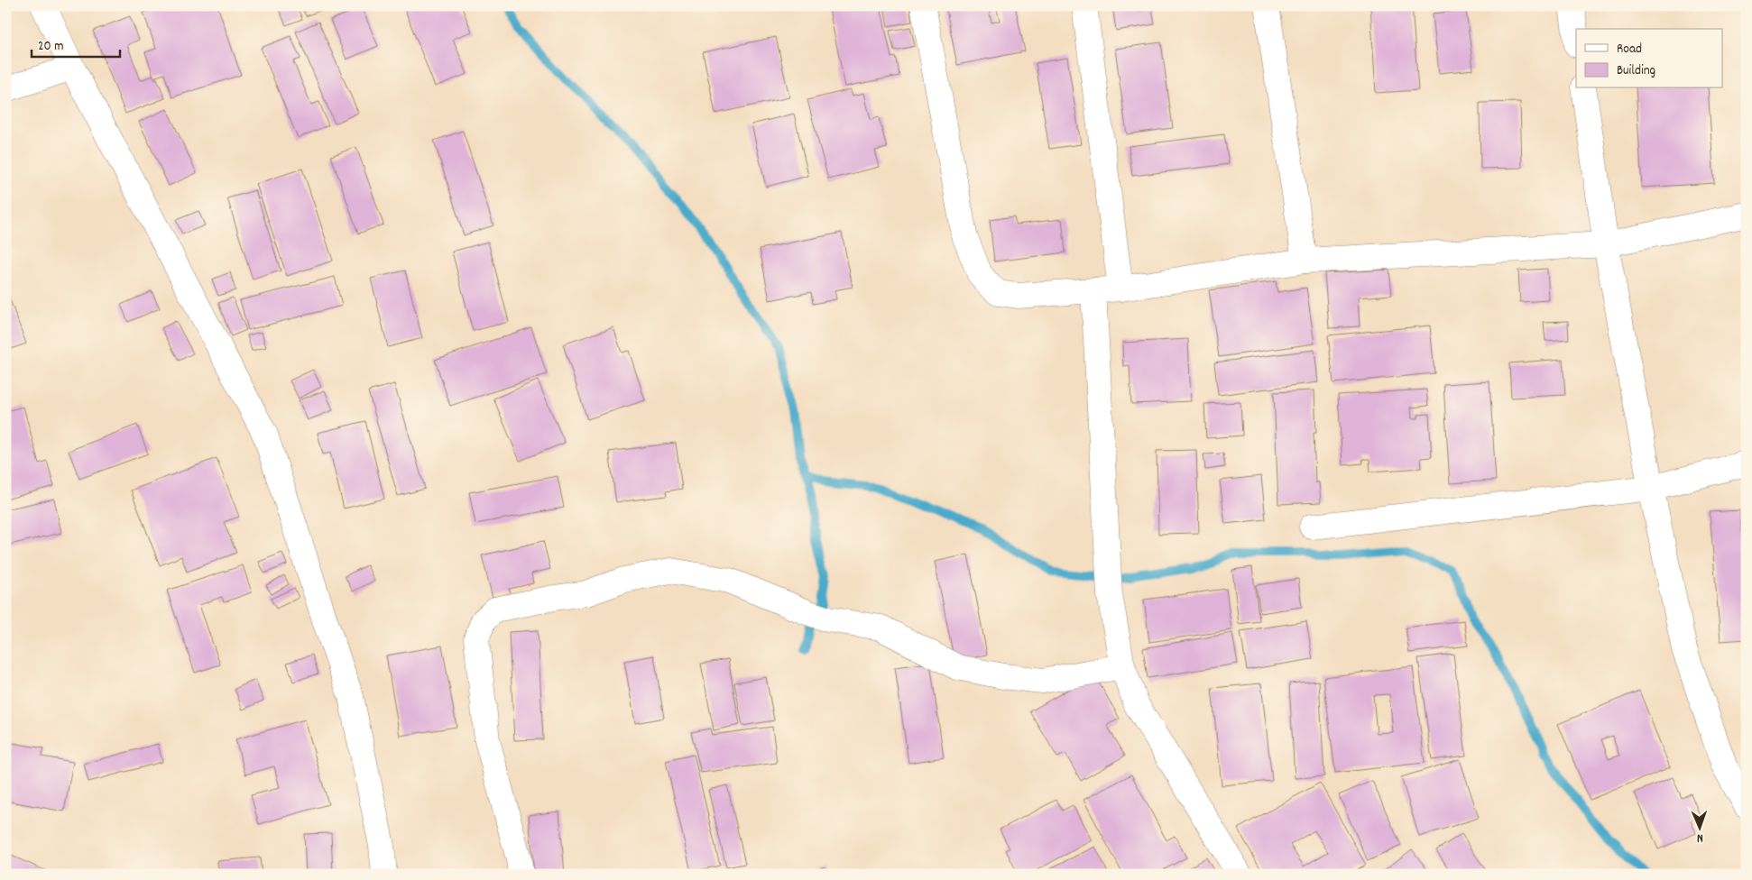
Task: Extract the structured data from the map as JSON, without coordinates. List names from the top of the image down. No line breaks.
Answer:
{"legend":["Road","Building"],"scale_bar":"20 m","north":"bottom"}
